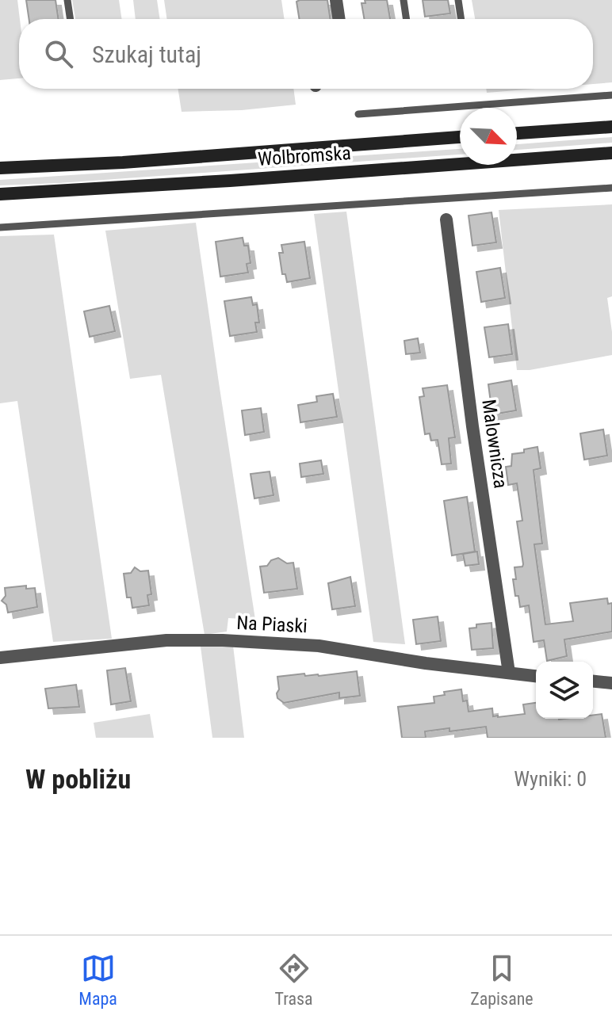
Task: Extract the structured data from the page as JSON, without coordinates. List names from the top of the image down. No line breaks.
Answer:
{"streets":{"main road":["Wolbromska"],"street":["Malownicza","Na Piaski"]},"crossings":[["Malownicza","Na Piaski"]],"north":"bottom right","page":{"search":"Szukaj tutaj","heading":["W pobliżu","Wyniki: 0"],"nav":["Mapa","Trasa","Zapisane"]}}
